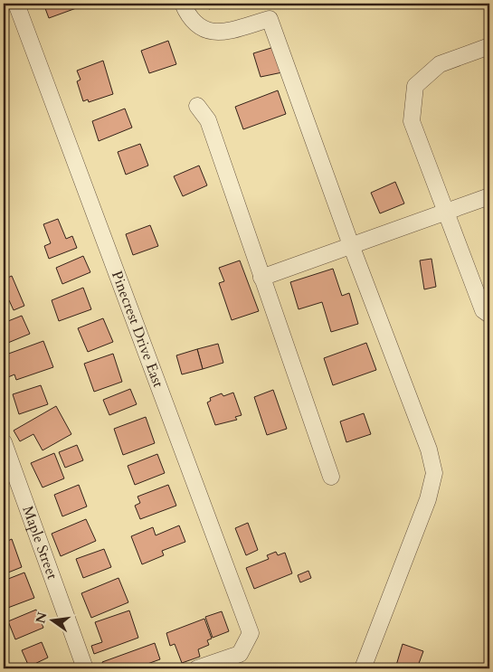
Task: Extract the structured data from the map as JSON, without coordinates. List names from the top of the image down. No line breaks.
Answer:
{"streets":{"street":["Pinecrest Drive East","Maple Street"]},"north":"left"}
